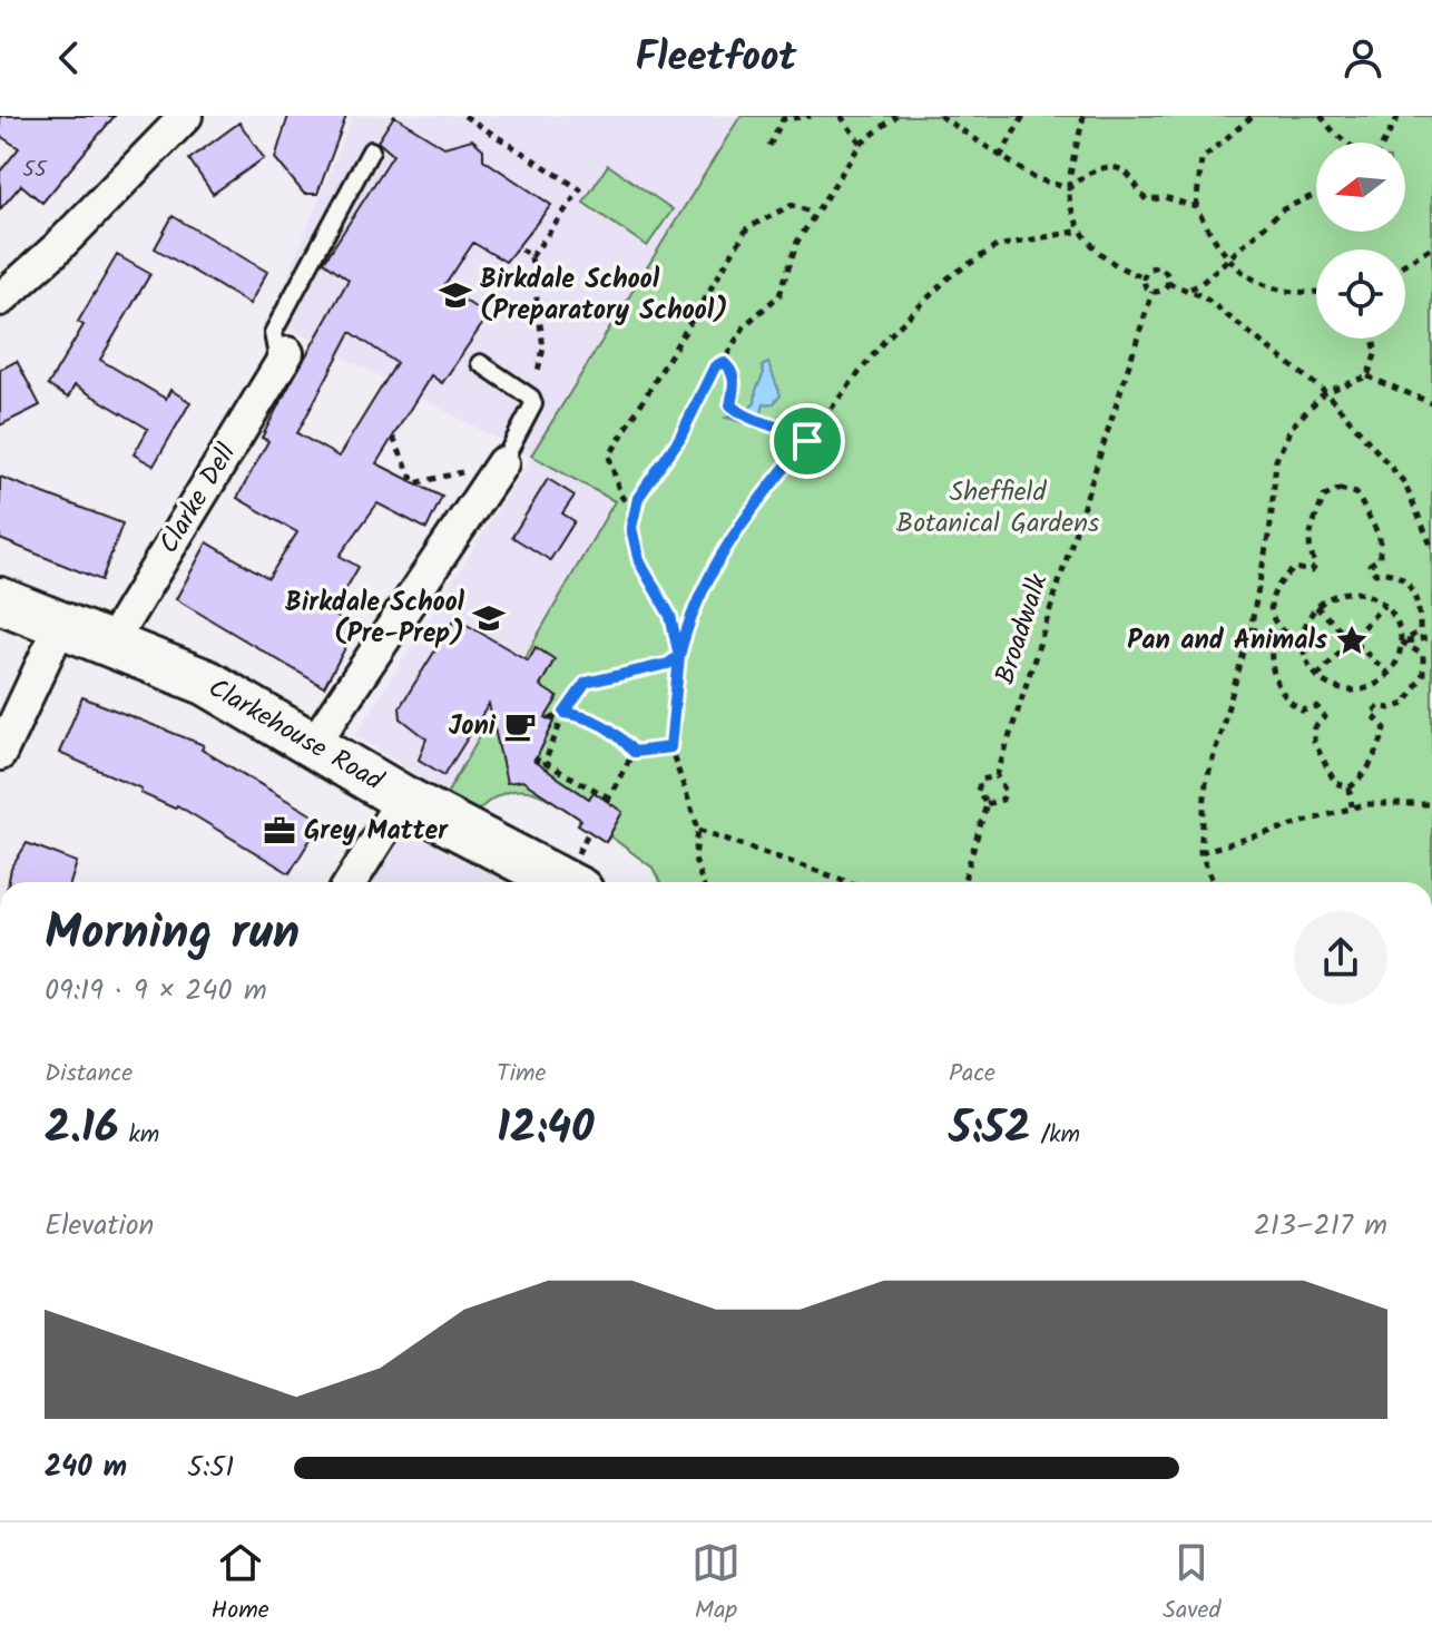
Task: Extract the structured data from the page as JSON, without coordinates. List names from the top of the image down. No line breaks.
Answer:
{"streets":{"main road":["Clarkehouse Road"],"street":["Clarke Dell"],"path":["Broadwalk"]},"crossings":[["Clarke Dell","Clarkehouse Road"]],"parks":["Sheffield Botanical Gardens"],"places":{"school or university":["Birkdale School (Preparatory School)","Birkdale School (Pre-Prep)"],"place":["Pan and Animals"],"cafe":["Joni"],"office":["Grey Matter"]},"house_numbers":["55"],"north":"left","page":{"header":"Fleetfoot","heading":["Morning run","09:19 · 9 × 240 m"],"stats":[["Distance","2.16 km"],["Time","12:40"],["Pace","5:52 /km"]],"chart":["Elevation","213–217 m"],"list":[{"name":"240 m","note":"5:51"}],"tabs":["Home","Map","Saved"]}}
